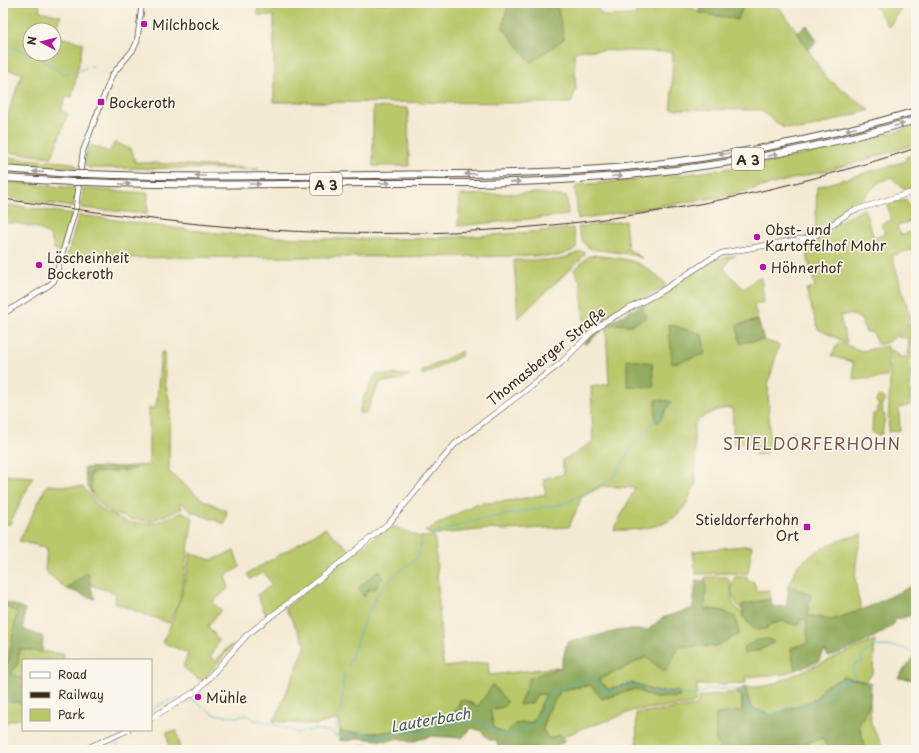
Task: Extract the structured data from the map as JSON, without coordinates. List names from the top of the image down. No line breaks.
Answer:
{"streets":{"highway":["A 3"],"main road":["Thomasberger Straße"]},"districts":["STIELDORFERHOHN"],"water":["Lauterbach"],"places":{"other":["Milchbock","Obst- und Kartoffelhof Mohr","Löscheinheit Bockeroth","Höhnerhof","Mühle"],"transit":["Bockeroth","Stieldorferhohn Ort"]},"legend":["Road","Railway","Park"],"north":"left"}
